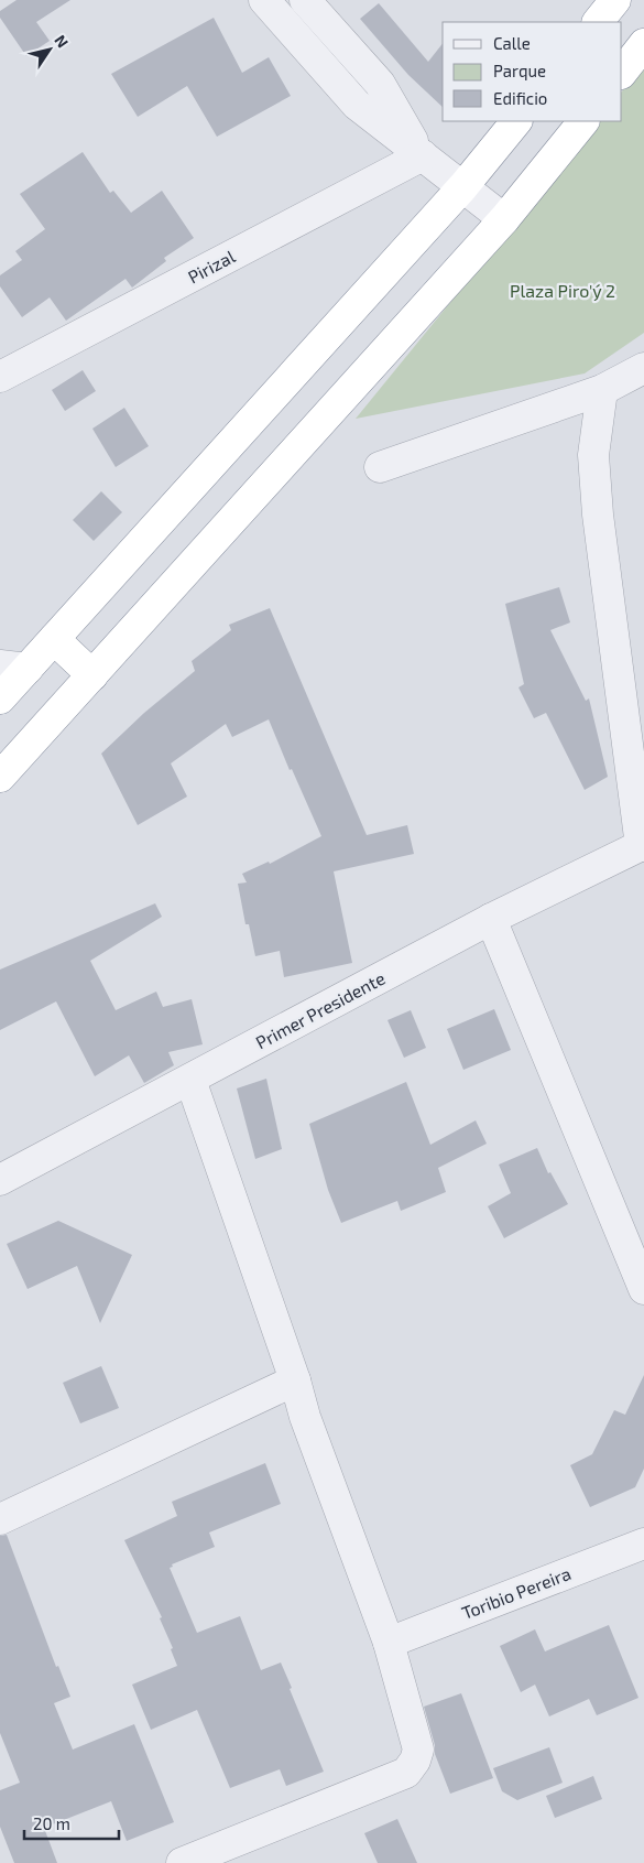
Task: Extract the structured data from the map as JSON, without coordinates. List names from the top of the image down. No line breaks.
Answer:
{"streets":{"street":["Pirizal","Primer Presidente","Toribio Pereira"]},"parks":["Plaza Piro'ý 2"],"legend":["Calle","Parque","Edificio"],"scale_bar":"20 m","north":"top right"}
